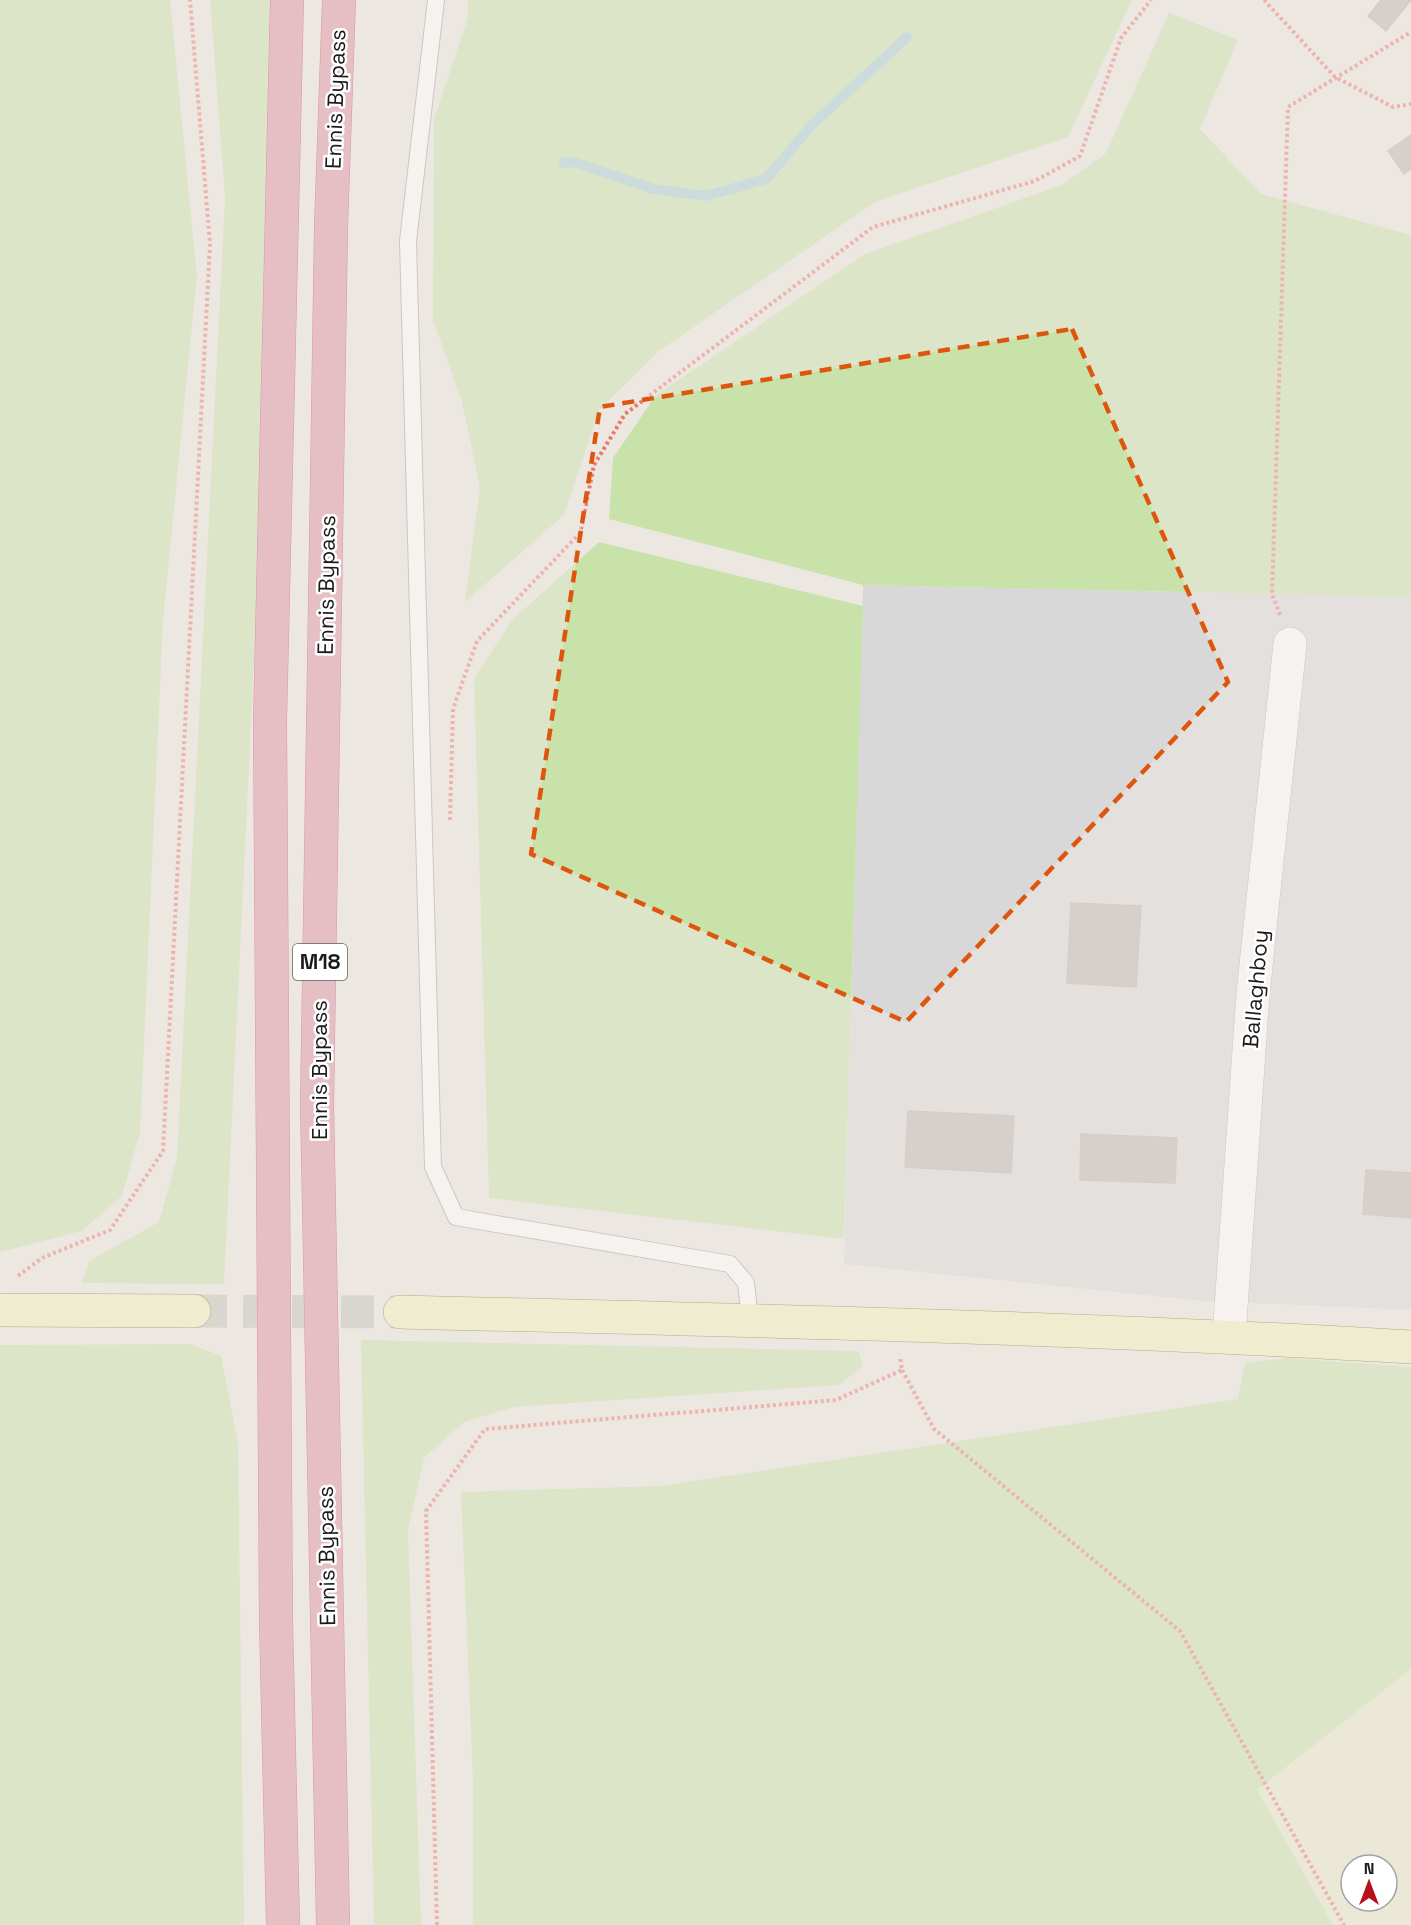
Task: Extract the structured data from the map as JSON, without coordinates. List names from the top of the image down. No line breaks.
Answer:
{"streets":{"highway":["Ennis Bypass","M18"],"street":["Ballaghboy"]},"north":"top"}
